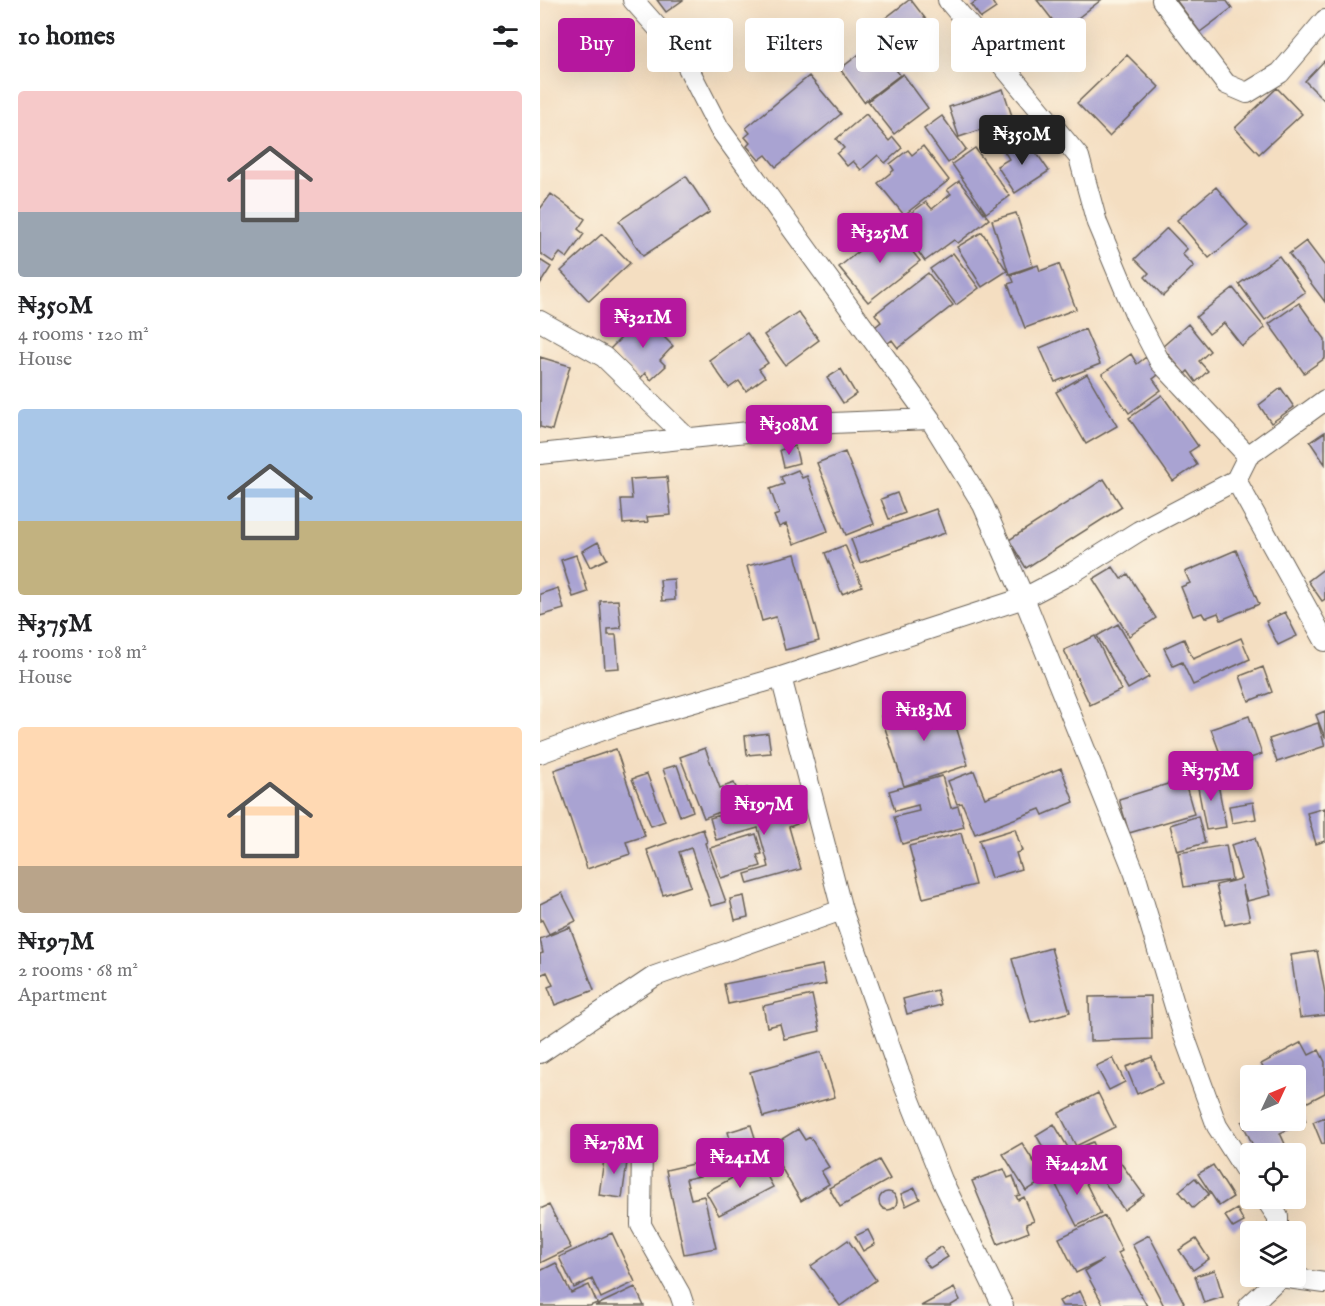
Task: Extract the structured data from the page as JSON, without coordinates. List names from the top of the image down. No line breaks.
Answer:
{"north":"top right","page":{"heading":"10 homes","chip":["Buy","Rent","Filters","New","Apartment"],"list":[{"name":"₦350M","note":"4 rooms · 120 m² · House"},{"name":"₦375M","note":"4 rooms · 108 m² · House"},{"name":"₦197M","note":"2 rooms · 68 m² · Apartment"}],"price":["₦350M","₦325M","₦321M","₦308M","₦183M","₦375M","₦197M","₦278M","₦241M","₦242M"]}}
